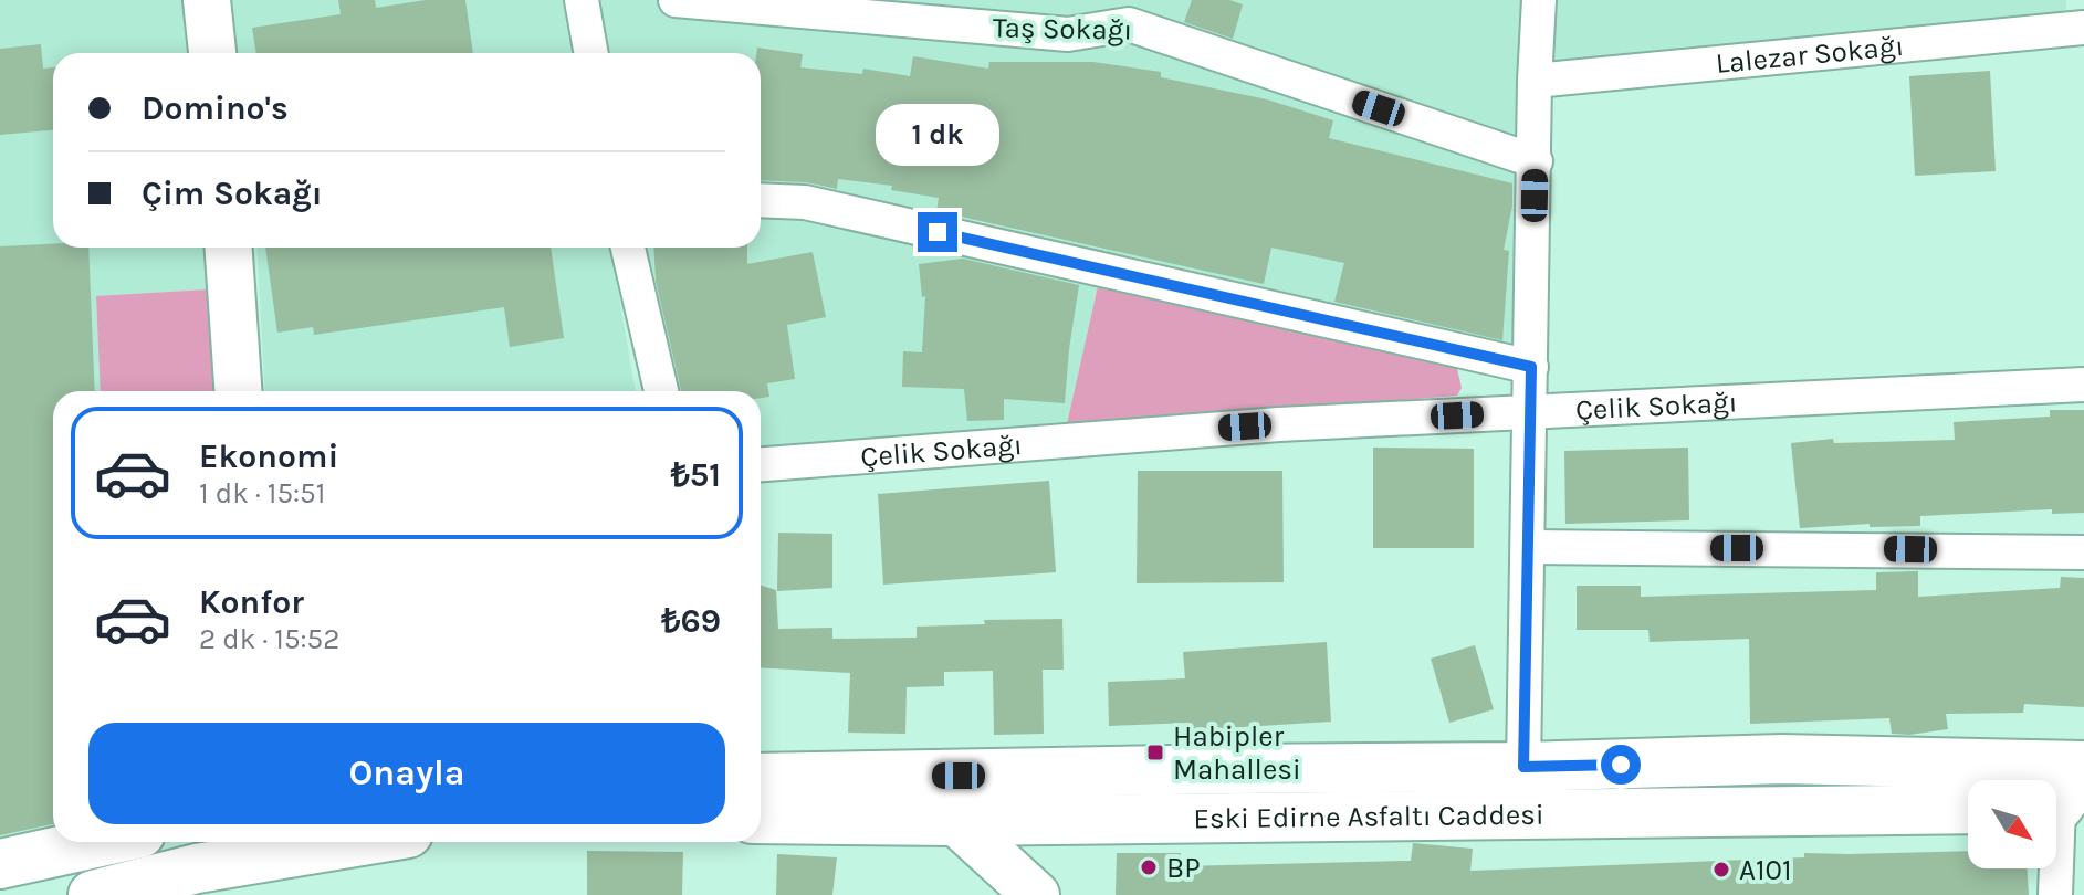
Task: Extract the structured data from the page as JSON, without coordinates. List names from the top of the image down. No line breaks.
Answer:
{"streets":{"main road":["Eski Edirne Asfaltı Caddesi"],"street":["Taş Sokağı","Lalezar Sokağı","Çelik Sokağı"]},"places":{"transit":["Habipler Mahallesi"],"other":["BP","A101"]},"north":"bottom right","page":{"banner":["Domino's","Çim Sokağı"],"bubble":"1 dk","list":[{"name":"Ekonomi","note":"1 dk · 15:51","value":"₺51"},{"name":"Konfor","note":"2 dk · 15:52","value":"₺69"}],"buttons":"Onayla"}}
